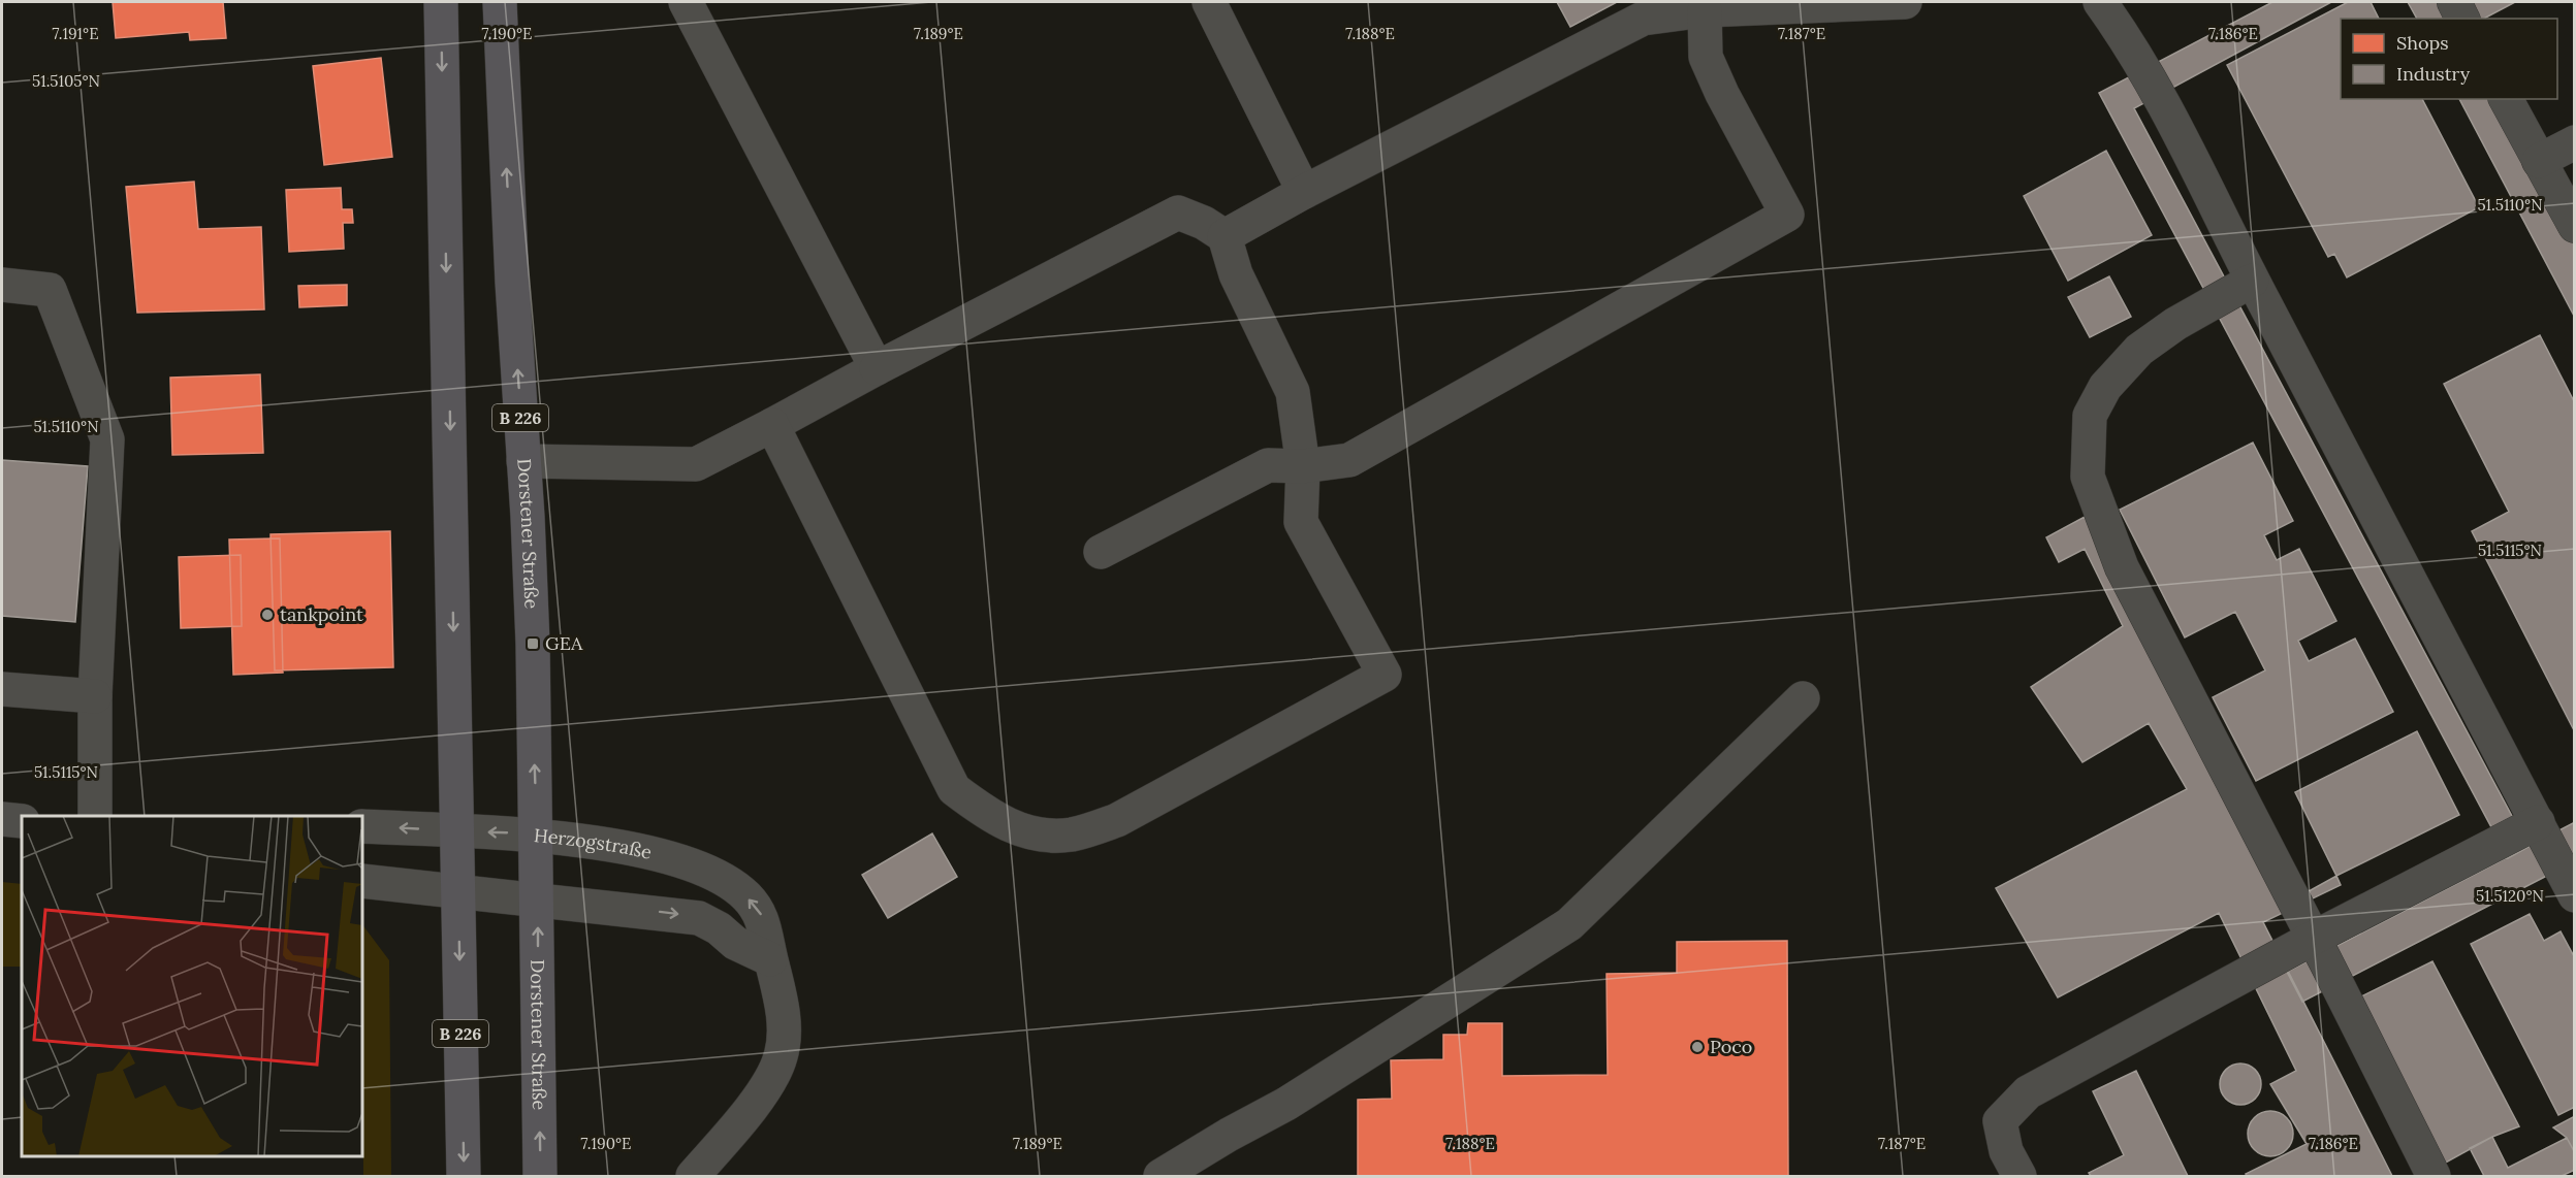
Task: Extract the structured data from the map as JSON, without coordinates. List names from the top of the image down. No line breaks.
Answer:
{"streets":{"main road":["B 226","Dorstener Straße"],"street":["Herzogstraße"]},"crossings":[["B 226","Herzogstraße"],["Dorstener Straße","Herzogstraße"]],"places":{"other":["tankpoint","Poco"],"transit":["GEA"]},"legend":["Shops","Industry"],"coordinates":["7.191°E","7.190°E","7.189°E","7.188°E","7.187°E","7.186°E","51.5105°N","51.5110°N","51.5115°N","51.5120°N"]}
